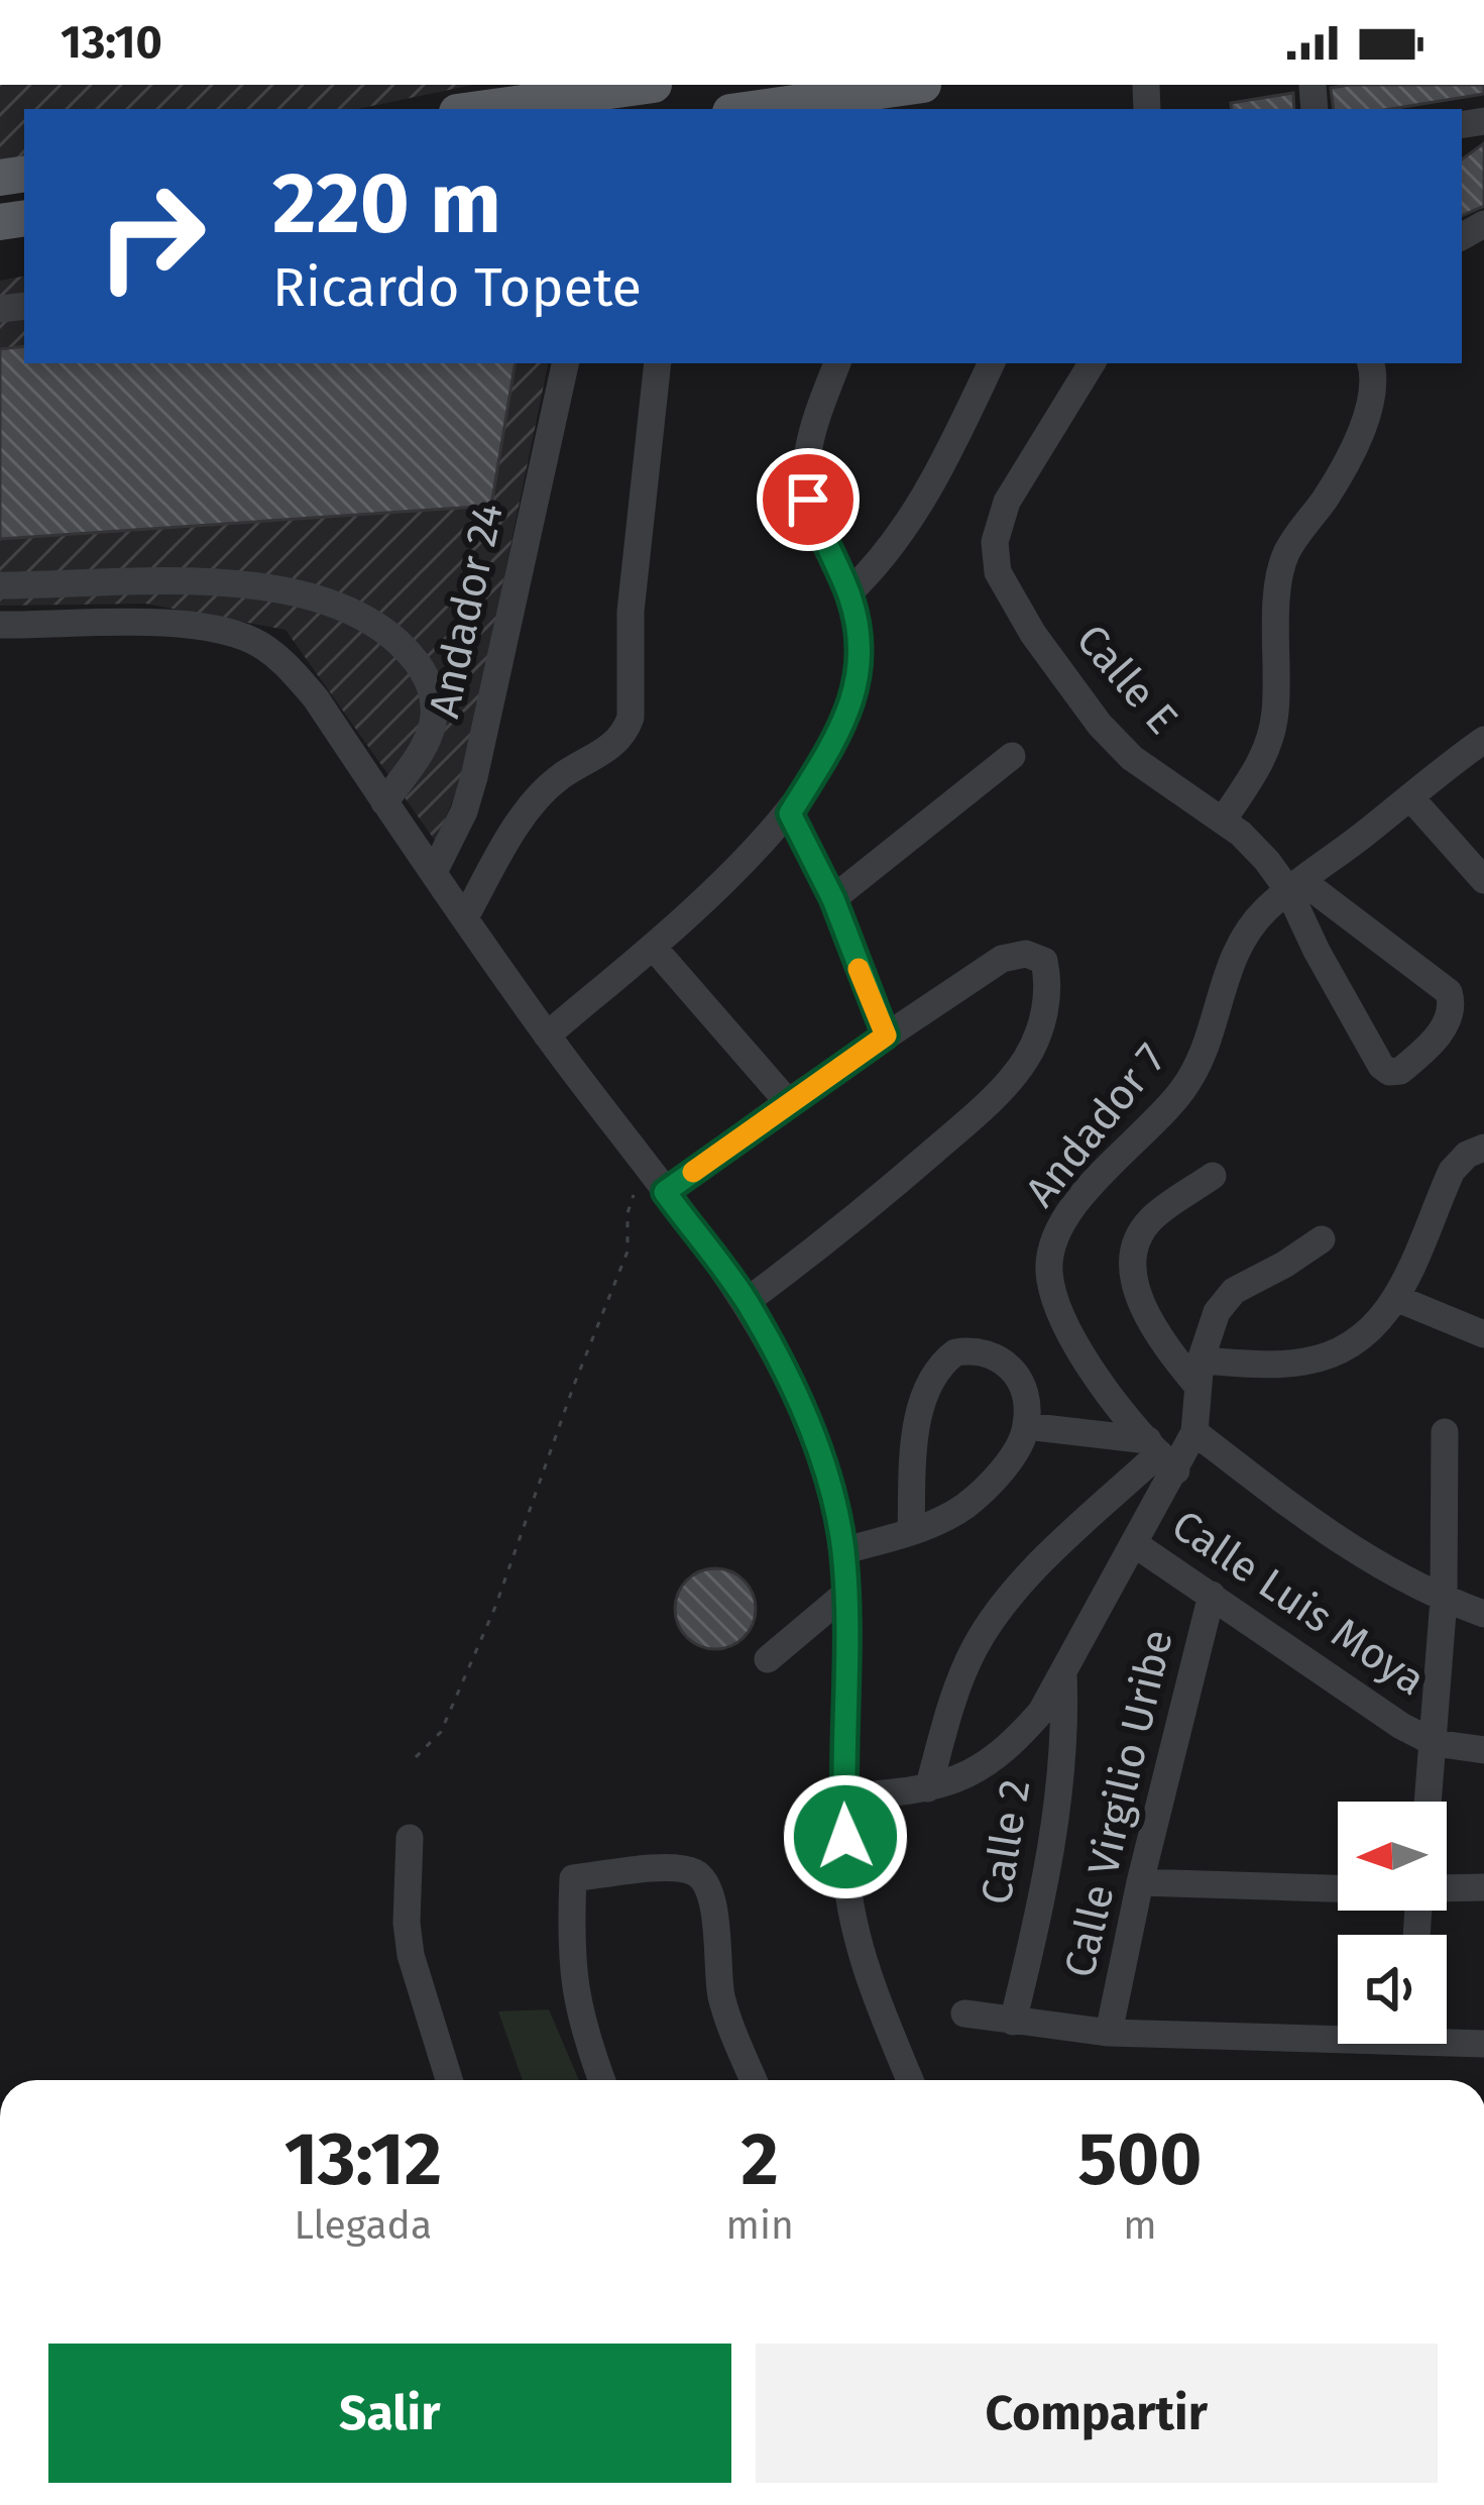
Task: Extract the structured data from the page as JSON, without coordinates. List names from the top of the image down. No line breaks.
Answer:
{"streets":{"street":["Andador 24","Calle E","Andador 7","Calle Luis Moya","Calle Virgilio Uribe","Calle 2"]},"crossings":[["Calle E","Andador 7"],["Calle Luis Moya","Calle Virgilio Uribe"]],"north":"left","page":{"status":"13:10","turn":["220 m","Ricardo Topete"],"eta":["13:12","Llegada","2","min","500","m"],"buttons":["Salir","Compartir"]}}
